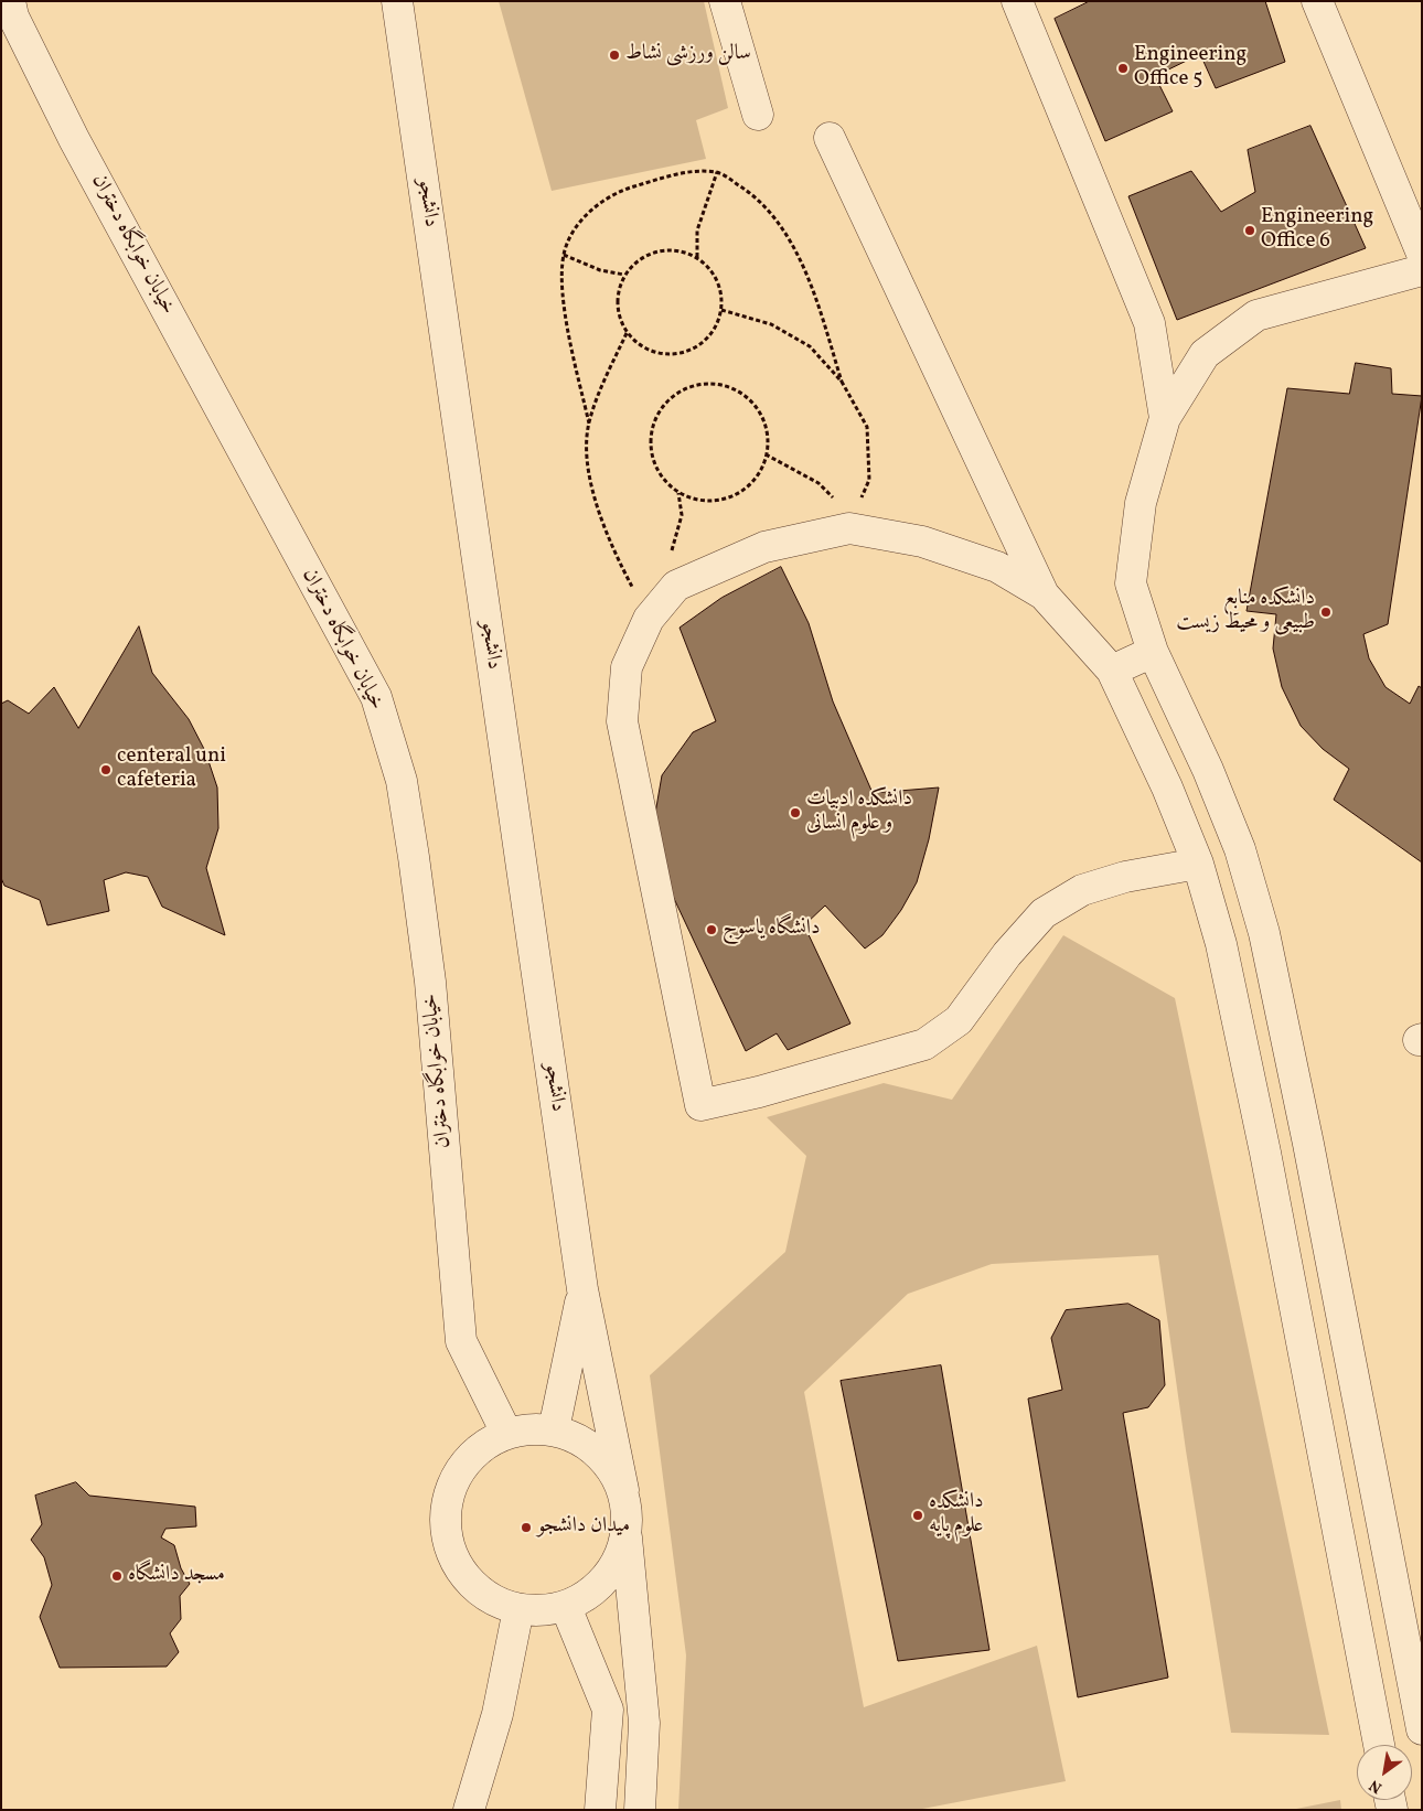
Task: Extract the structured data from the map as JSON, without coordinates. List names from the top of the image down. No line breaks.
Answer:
{"streets":{"street":["دانشجو","خیابان خوابگاه دختران"]},"crossings":[["دانشجو","خیابان خوابگاه دختران"]],"places":["سالن ورزشی نشاط","Engineering Office 5","Engineering Office 6","دانشکده منابع طبیعی و محیط زیست","centeral uni cafeteria","دانشکده ادبیات و علوم انسانی","دانشگاه یاسوج","دانشکده علوم پایه","میدان دانشجو","مسجد دانشگاه"],"north":"bottom left"}
